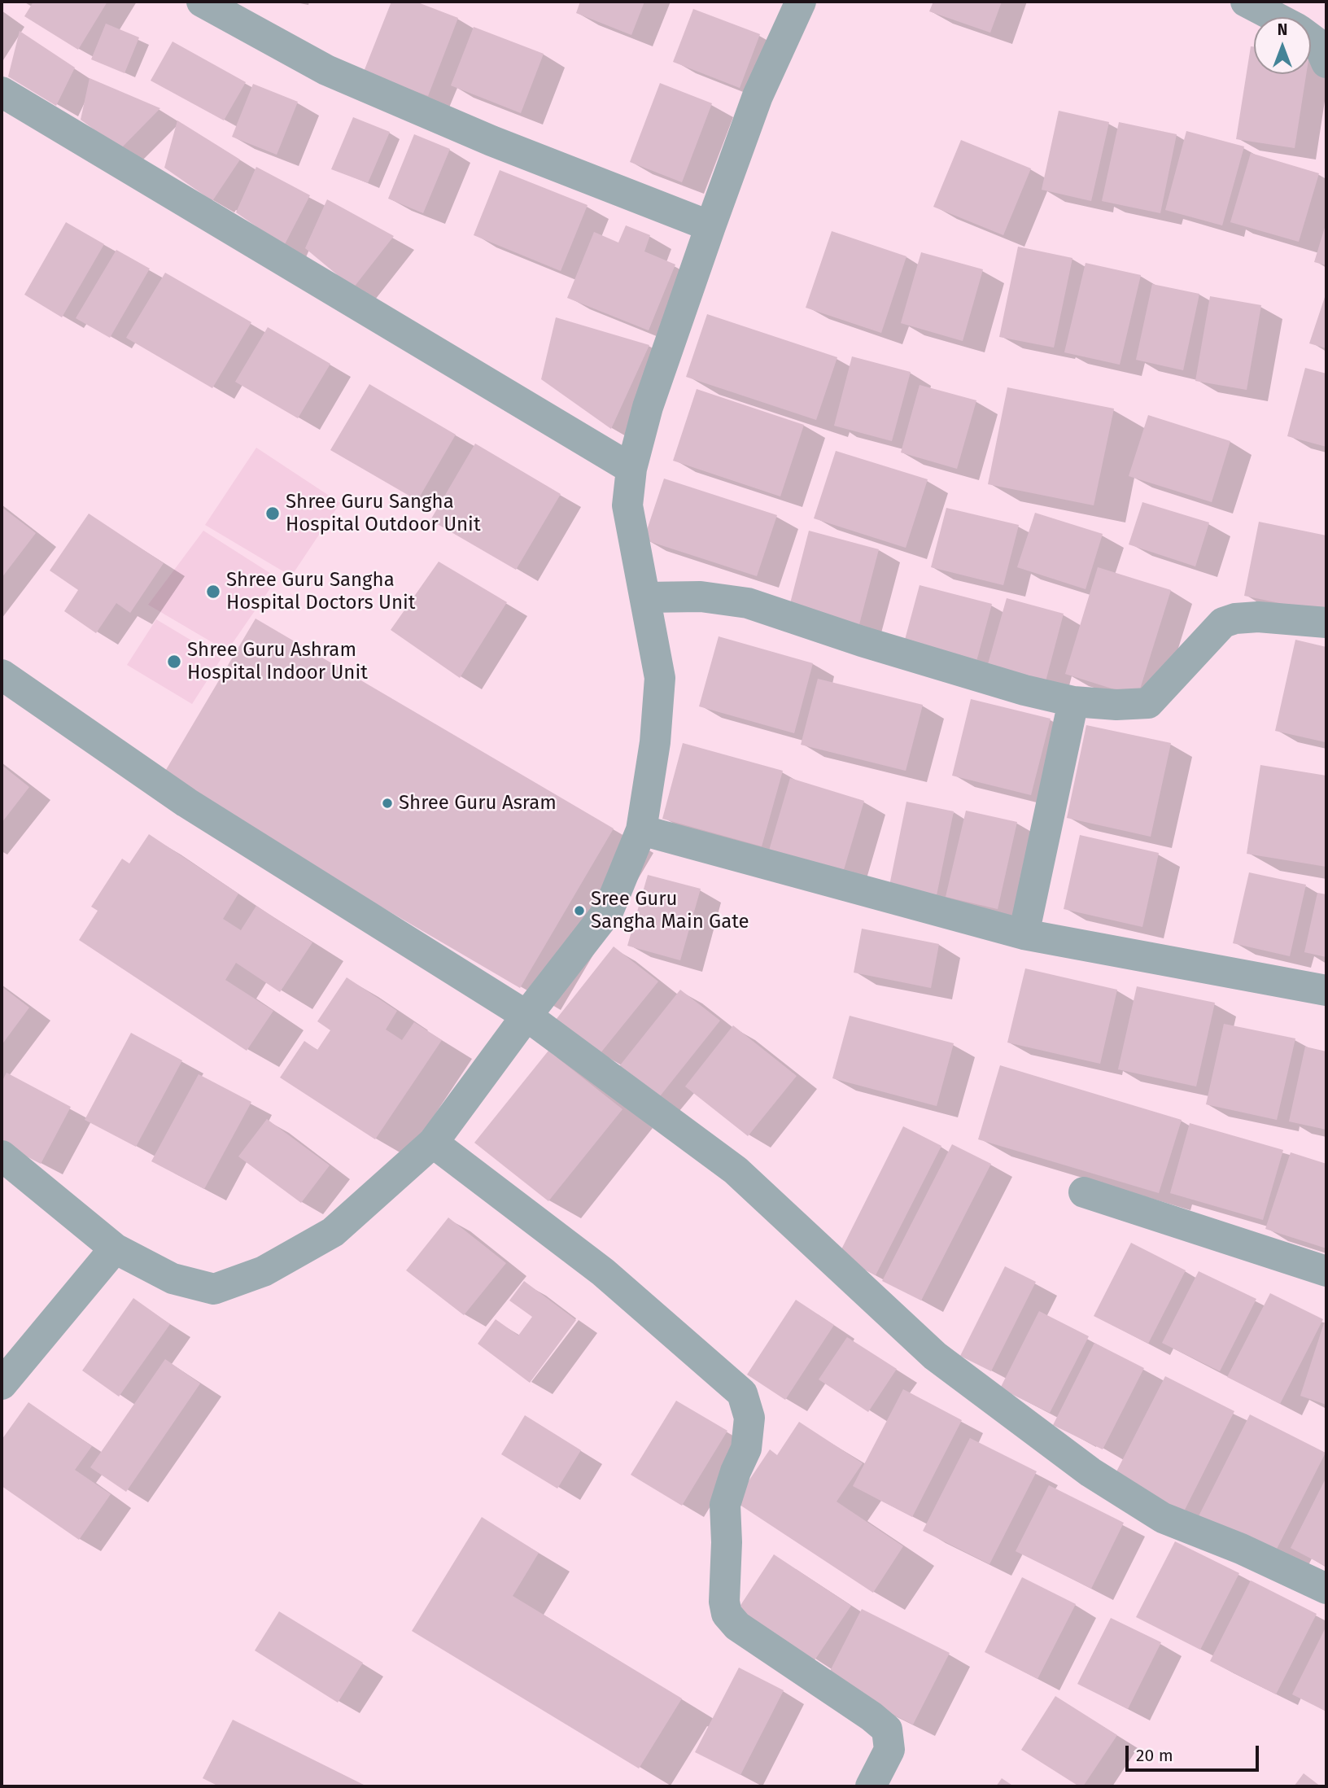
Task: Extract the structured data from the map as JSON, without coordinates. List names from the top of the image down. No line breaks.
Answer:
{"places":["Shree Guru Sangha Hospital Outdoor Unit","Shree Guru Sangha Hospital Doctors Unit","Shree Guru Ashram Hospital Indoor Unit","Shree Guru Asram","Sree Guru Sangha Main Gate"],"scale_bar":"20 m","north":"top"}
